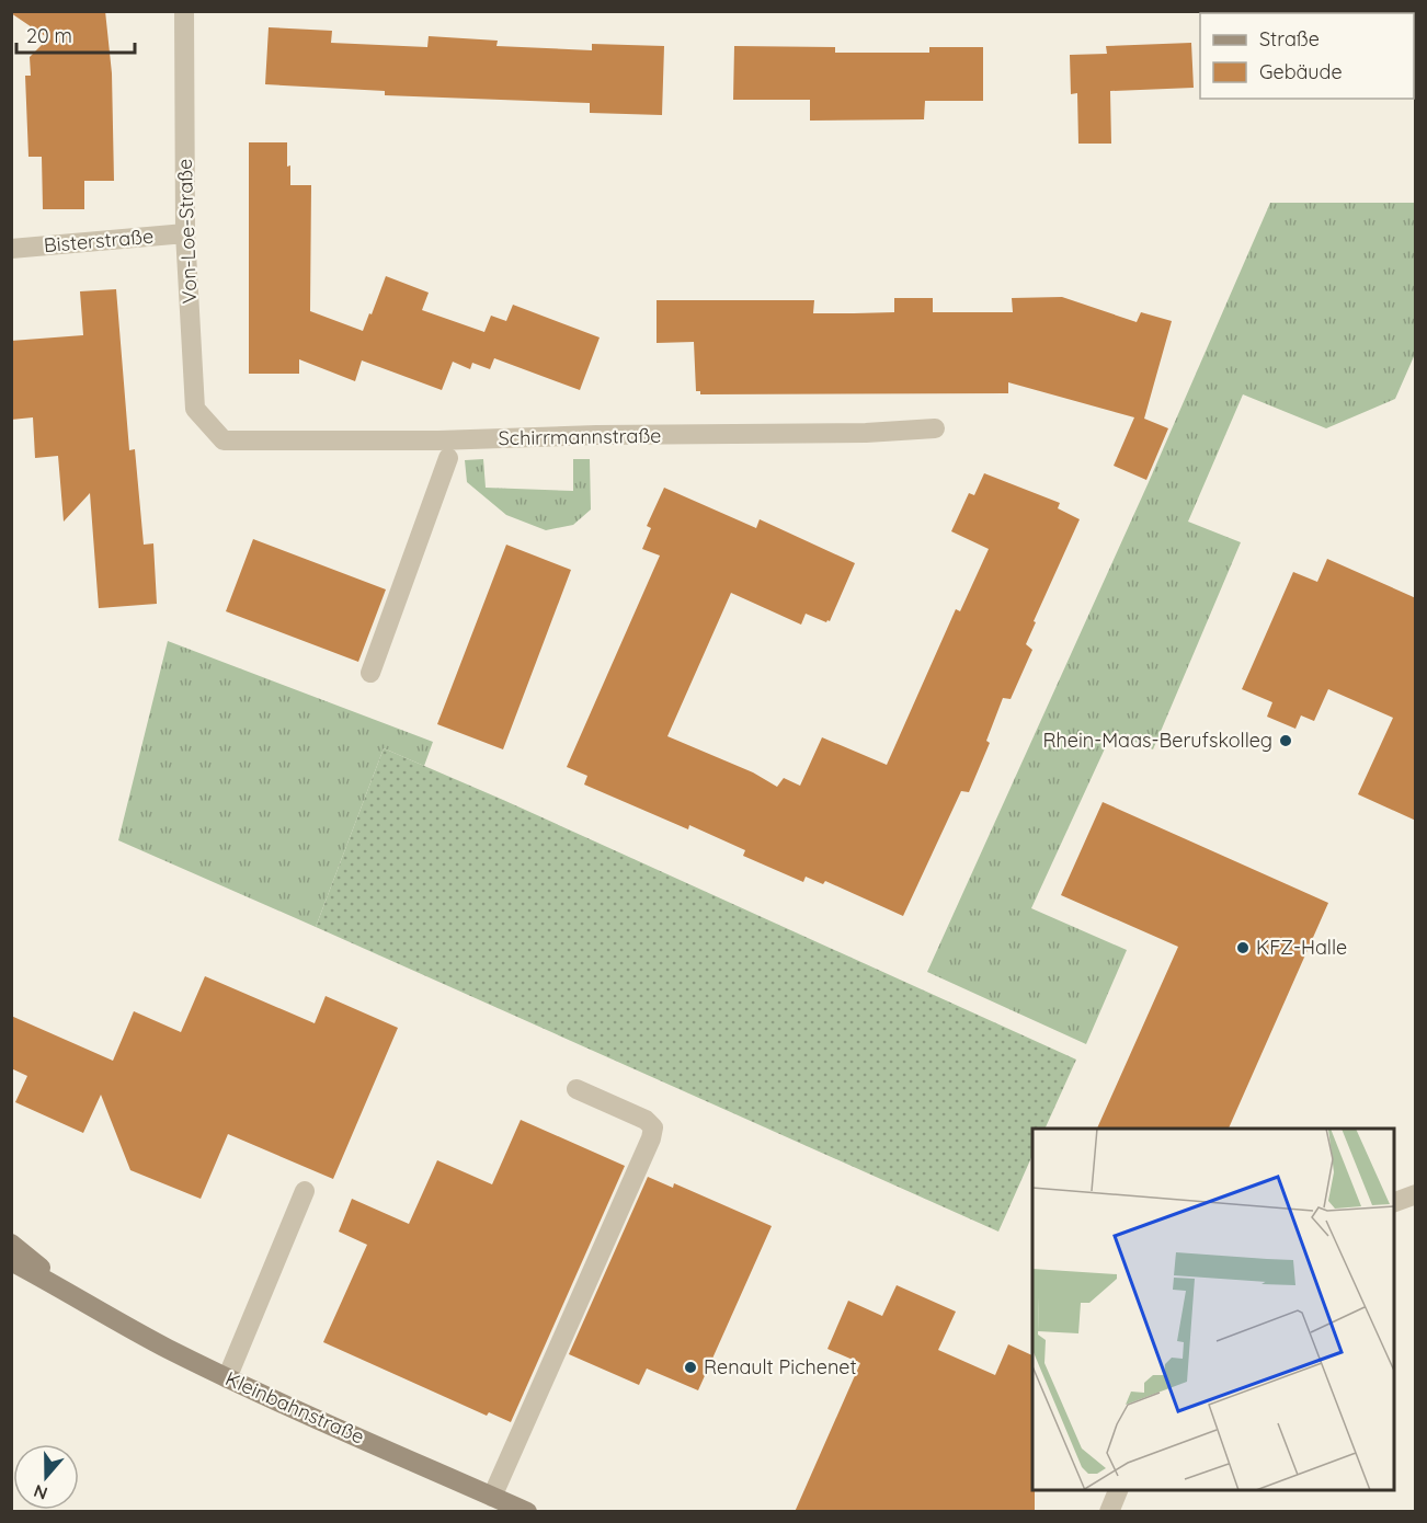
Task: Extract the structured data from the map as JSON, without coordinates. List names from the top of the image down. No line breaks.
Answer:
{"streets":{"street":["Von-Loe-Straße","Bisterstraße","Schirrmannstraße","Kleinbahnstraße"]},"crossings":[["Von-Loe-Straße","Bisterstraße"],["Von-Loe-Straße","Schirrmannstraße"]],"places":["Rhein-Maas-Berufskolleg","KFZ-Halle","Renault Pichenet"],"legend":["Straße","Gebäude"],"scale_bar":"20 m","north":"bottom"}
